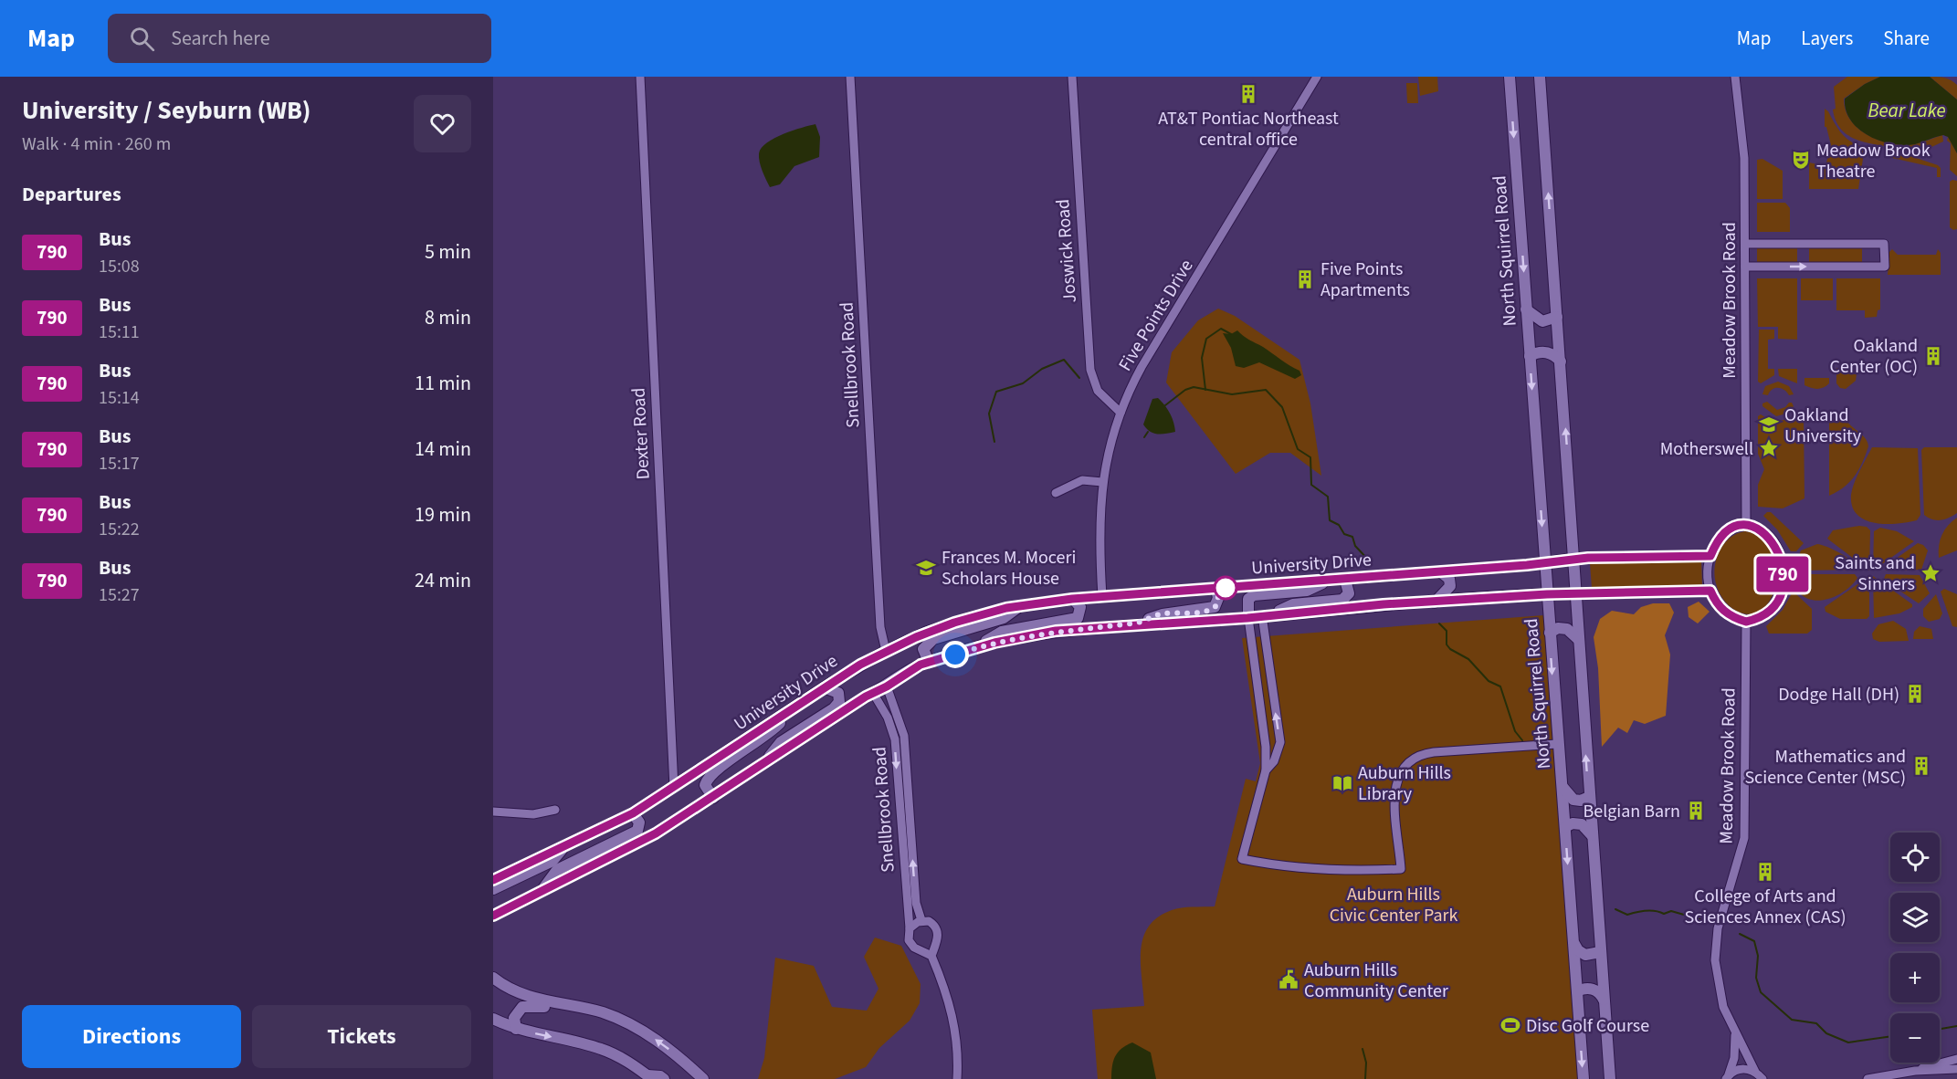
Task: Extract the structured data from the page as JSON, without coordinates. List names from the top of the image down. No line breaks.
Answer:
{"streets":{"main road":["North Squirrel Road","University Drive"],"street":["Joswick Road","Meadow Brook Road","Five Points Drive","Snellbrook Road","Dexter Road"]},"crossings":[["Joswick Road","Five Points Drive"],["North Squirrel Road","University Drive"],["Meadow Brook Road","University Drive"],["Five Points Drive","University Drive"],["Snellbrook Road","University Drive"],["Dexter Road","University Drive"]],"water":["Bear Lake"],"parks":["Auburn Hills Civic Center Park"],"places":{"building":["AT&T Pontiac Northeast central office","Five Points Apartments","Oakland Center (OC)","Dodge Hall (DH)","Mathematics and Science Center (MSC)","Belgian Barn","College of Arts and Sciences Annex (CAS)"],"theatre":["Meadow Brook Theatre"],"school or university":["Oakland University","Frances M. Moceri Scholars House"],"place":["Motherswell","Saints and Sinners"],"library":["Auburn Hills Library"],"public building":["Auburn Hills Community Center"],"sports":["Disc Golf Course"]},"lines":["bus line 790"],"page":{"header":"Map","search":"Search here","nav":["Map","Layers","Share"],"heading":[["University / Seyburn (WB)","Walk · 4 min · 260 m"],"Departures"],"on_map":"790","list":[{"mark":"790","name":"Bus","note":"15:08","value":"5 min"},{"mark":"790","name":"Bus","note":"15:11","value":"8 min"},{"mark":"790","name":"Bus","note":"15:14","value":"11 min"},{"mark":"790","name":"Bus","note":"15:17","value":"14 min"},{"mark":"790","name":"Bus","note":"15:22","value":"19 min"},{"mark":"790","name":"Bus","note":"15:27","value":"24 min"}],"map_buttons":["+","−"],"buttons":["Directions","Tickets"]}}
